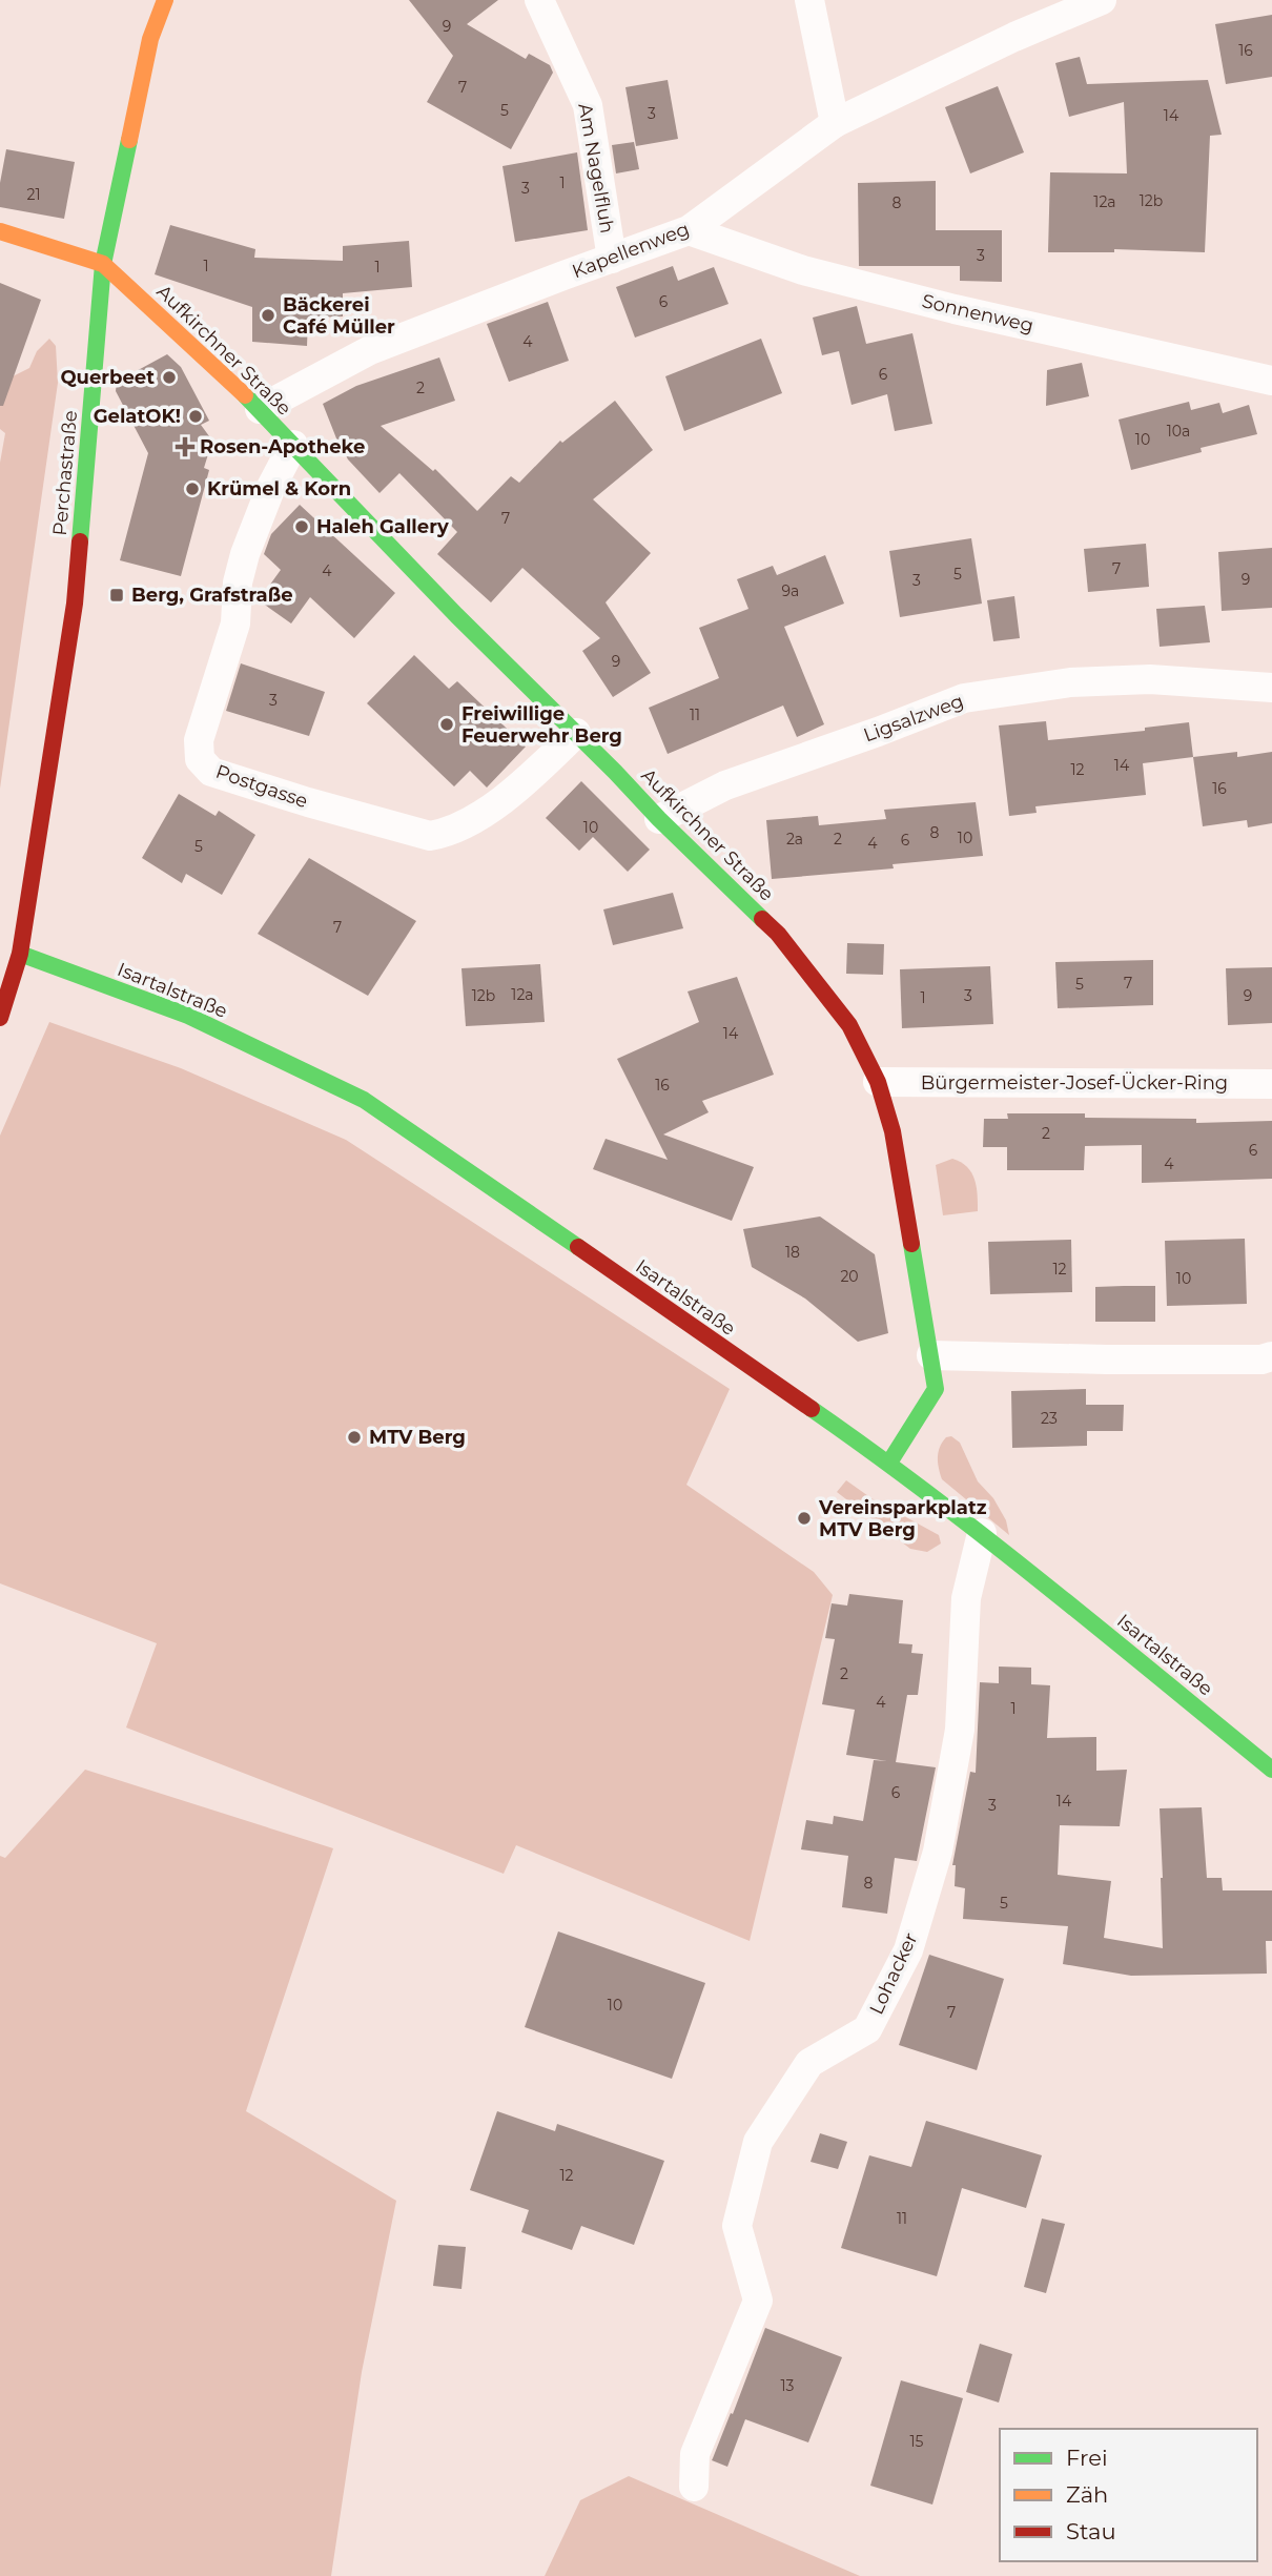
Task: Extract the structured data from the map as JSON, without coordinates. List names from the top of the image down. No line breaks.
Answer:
{"streets":{"main road":["Aufkirchner Straße","Perchastraße","Isartalstraße"],"street":["Am Nagelfluh","Kapellenweg","Sonnenweg","Ligsalzweg","Postgasse","Bürgermeister-Josef-Ücker-Ring","Lohacker"]},"crossings":[["Am Nagelfluh","Kapellenweg"],["Kapellenweg","Sonnenweg"],["Kapellenweg","Aufkirchner Straße"],["Aufkirchner Straße","Perchastraße"],["Aufkirchner Straße","Ligsalzweg"],["Aufkirchner Straße","Postgasse"],["Aufkirchner Straße","Isartalstraße"],["Aufkirchner Straße","Bürgermeister-Josef-Ücker-Ring"],["Perchastraße","Isartalstraße"],["Isartalstraße","Lohacker"]],"places":{"other":["Bäckerei Café Müller","Querbeet","GelatOK!","Krümel & Korn","Haleh Gallery","Freiwillige Feuerwehr Berg","MTV Berg","Vereinsparkplatz MTV Berg"],"health":["Rosen-Apotheke"],"transit":["Berg, Grafstraße"]},"house_numbers":["9","16","7","5","3","14","1","3","21","12b","12a","8","3","1","1","6","4","6","2","10a","10","7","7","4","5","9","3","9a","9","3","11","14","12","16","10","8","10","2a","2","6","4","5","7","7","5","12a","12b","3","9","1","14","16","2","6","4","18","12","20","10","23","2","4","1","6","14","3","8","5","10","7","12","11","13","15"],"legend":["Frei","Zäh","Stau"]}
